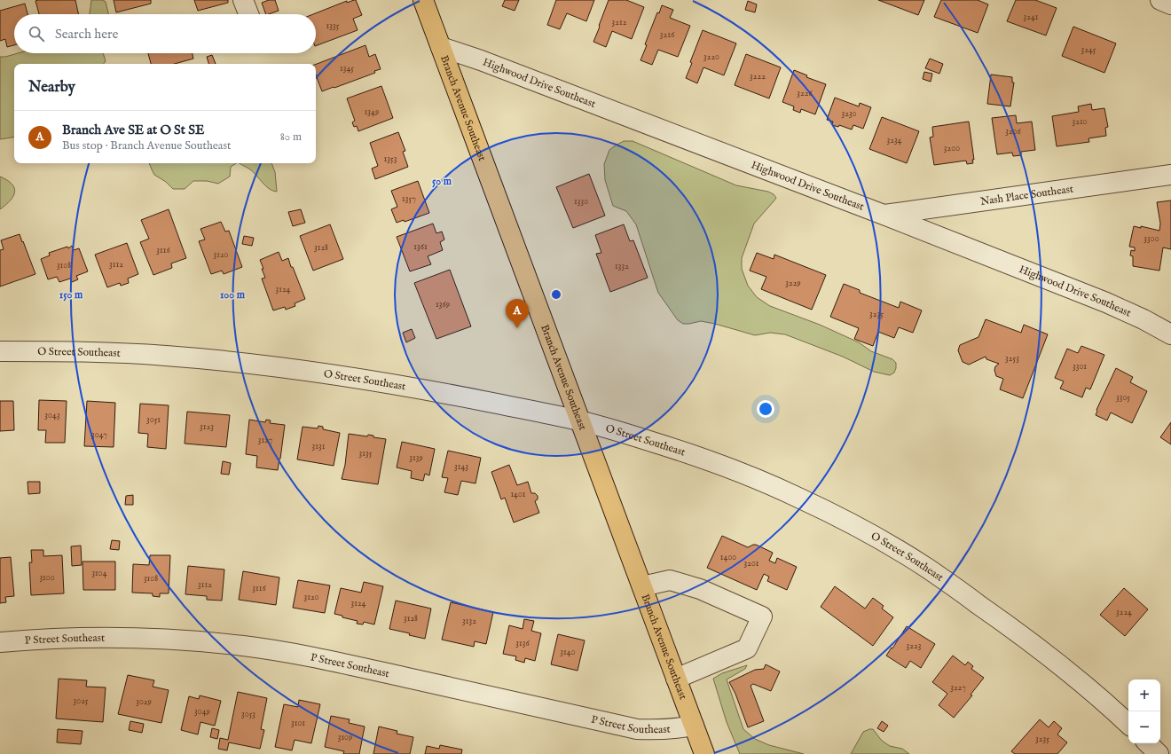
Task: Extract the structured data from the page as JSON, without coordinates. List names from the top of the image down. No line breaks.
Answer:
{"streets":{"main road":["Branch Avenue Southeast"],"street":["Highwood Drive Southeast","Nash Place Southeast","O Street Southeast","P Street Southeast"]},"crossings":[["Highwood Drive Southeast","Branch Avenue Southeast"],["Highwood Drive Southeast","Nash Place Southeast"],["Branch Avenue Southeast","O Street Southeast"],["Branch Avenue Southeast","P Street Southeast"]],"house_numbers":["3241","3212","1335","3216","3245","3220","1345","3222","3226","1349","3230","3210","3206","3234","3200","1353","1357","1330","3300","1361","3128","3116","3120","3112","3108","1332","3229","3124","1369","3235","3253","3301","3305","3043","3051","3123","3047","3127","3131","3135","3139","3143","1401","1400","3201","3104","3100","3108","3112","3116","3120","3124","3224","3128","3132","3136","3223","3140","3227","3025","3029","3049","3053","3101","3109","3235"],"page":{"search":"Search here","heading":"Nearby","list":[{"mark":"A","name":"Branch Ave SE at O St SE","note":"Bus stop · Branch Avenue Southeast","value":"80 m"}],"pins":"A","map_buttons":["+","−"]},"rings":["50 m","150 m","100 m"]}
